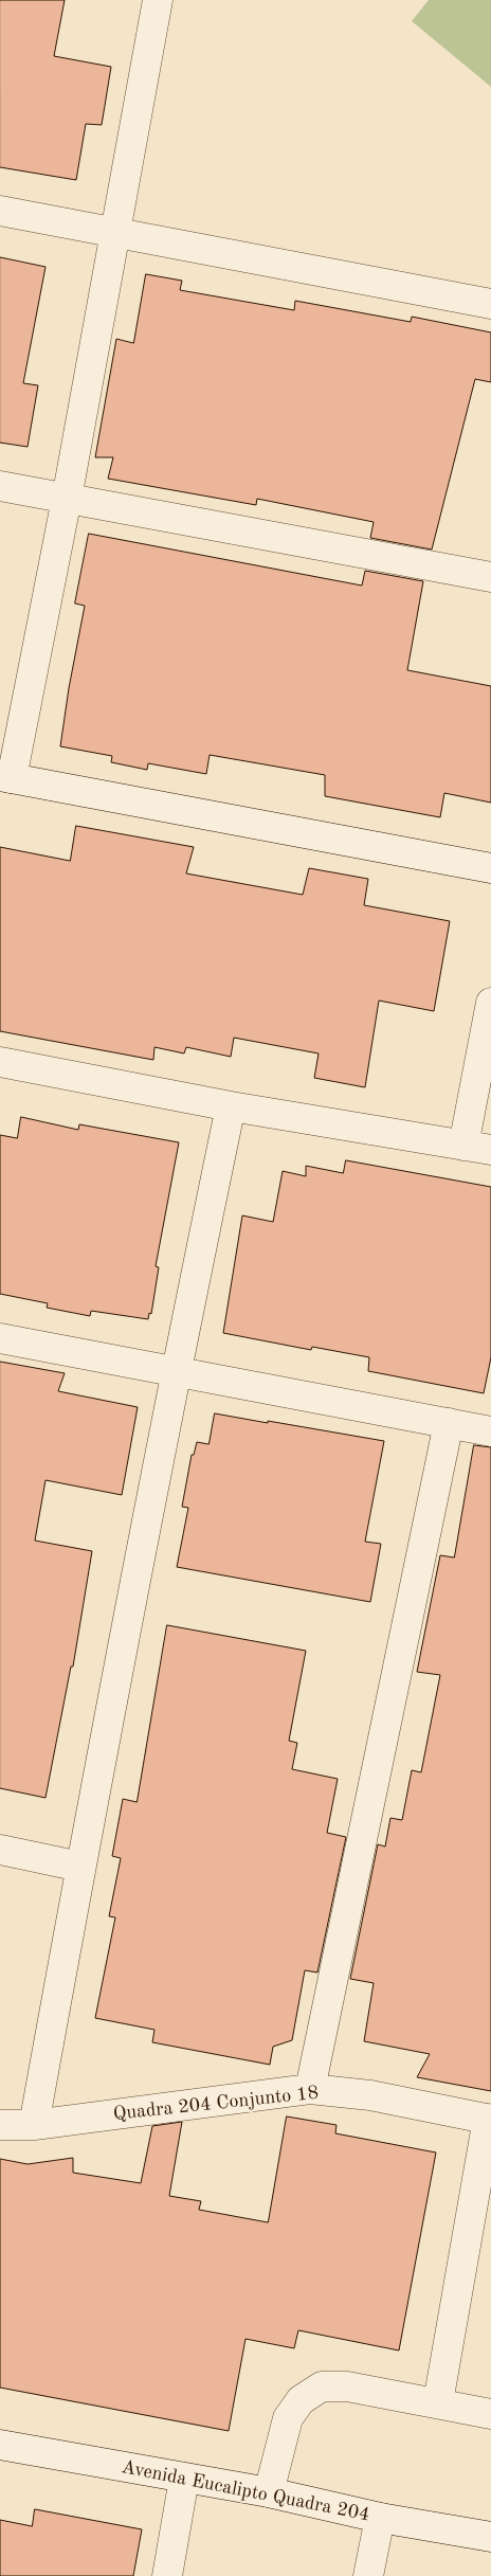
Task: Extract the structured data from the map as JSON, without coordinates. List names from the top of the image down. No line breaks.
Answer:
{"streets":{"street":["Quadra 204 Conjunto 18","Avenida Eucalipto Quadra 204"]}}
